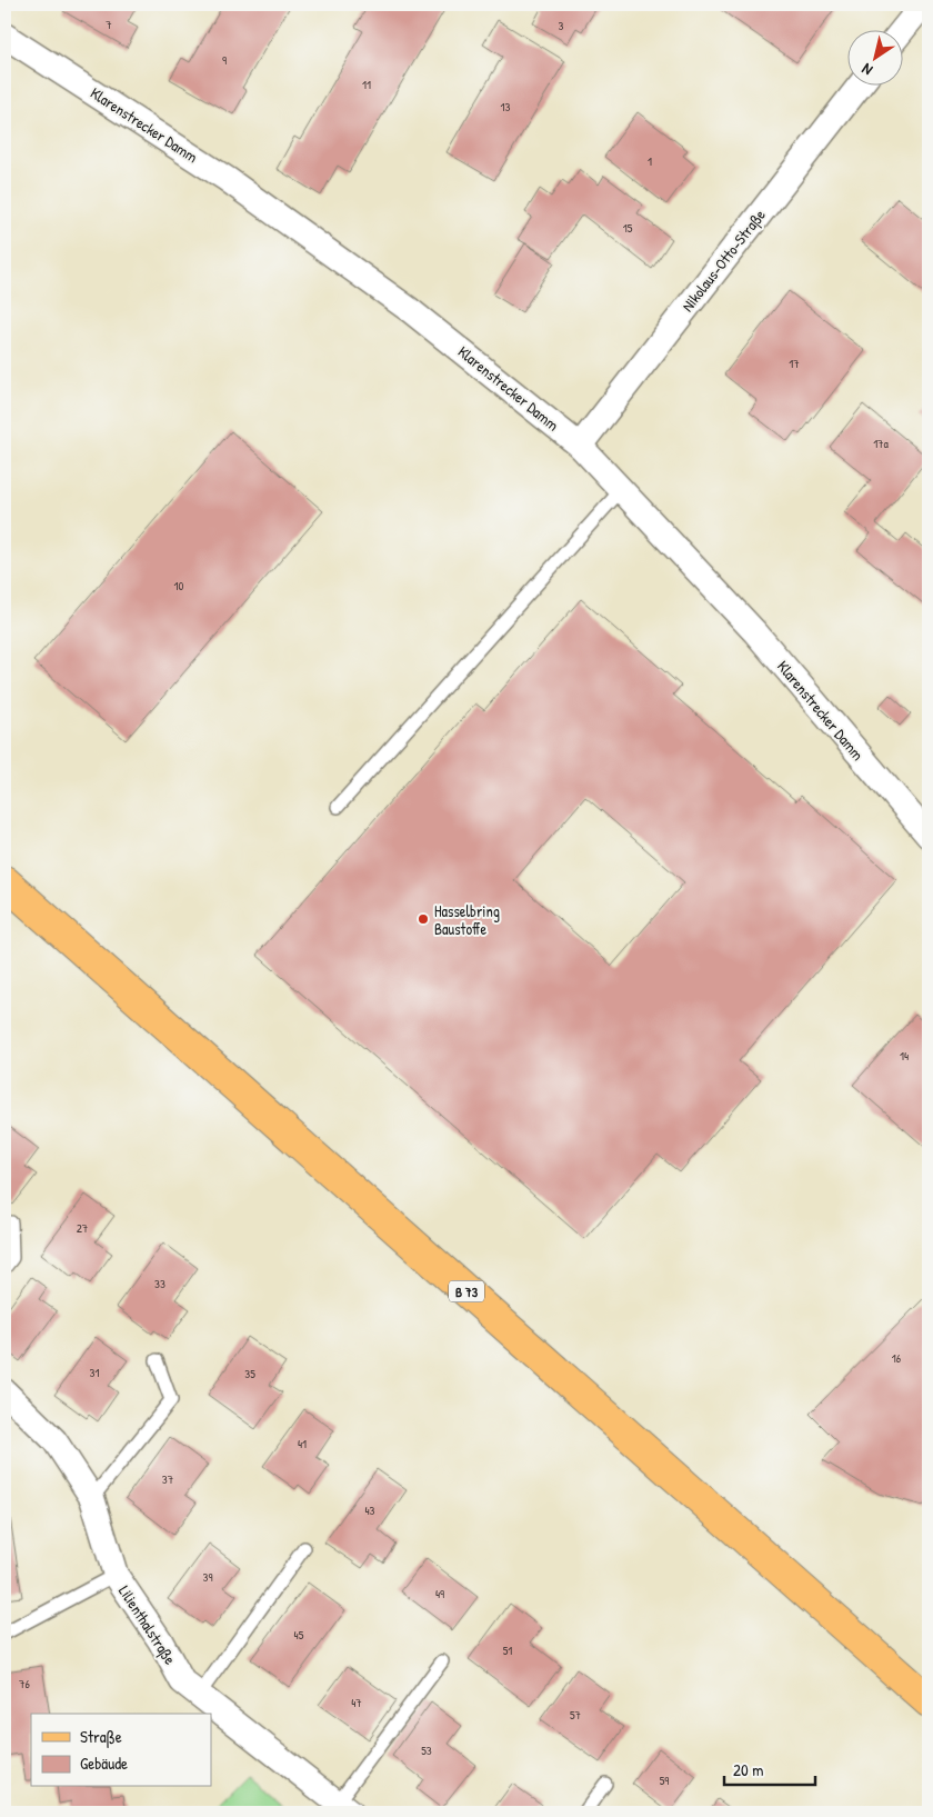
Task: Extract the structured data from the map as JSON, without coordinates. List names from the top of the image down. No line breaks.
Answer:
{"streets":{"main road":["B 73"],"street":["Klarenstrecker Damm","Nikolaus-Otto-Straße","Lilienthalstraße"]},"crossings":[["Klarenstrecker Damm","Nikolaus-Otto-Straße"]],"places":["Hasselbring Baustoffe"],"house_numbers":["7","3","9","11","13","1","15","17","17a","10","14","27","33","16","31","35","41","37","43","39","49","45","51","76","47","57","53","59"],"legend":["Straße","Gebäude"],"scale_bar":"20 m","north":"bottom left"}
